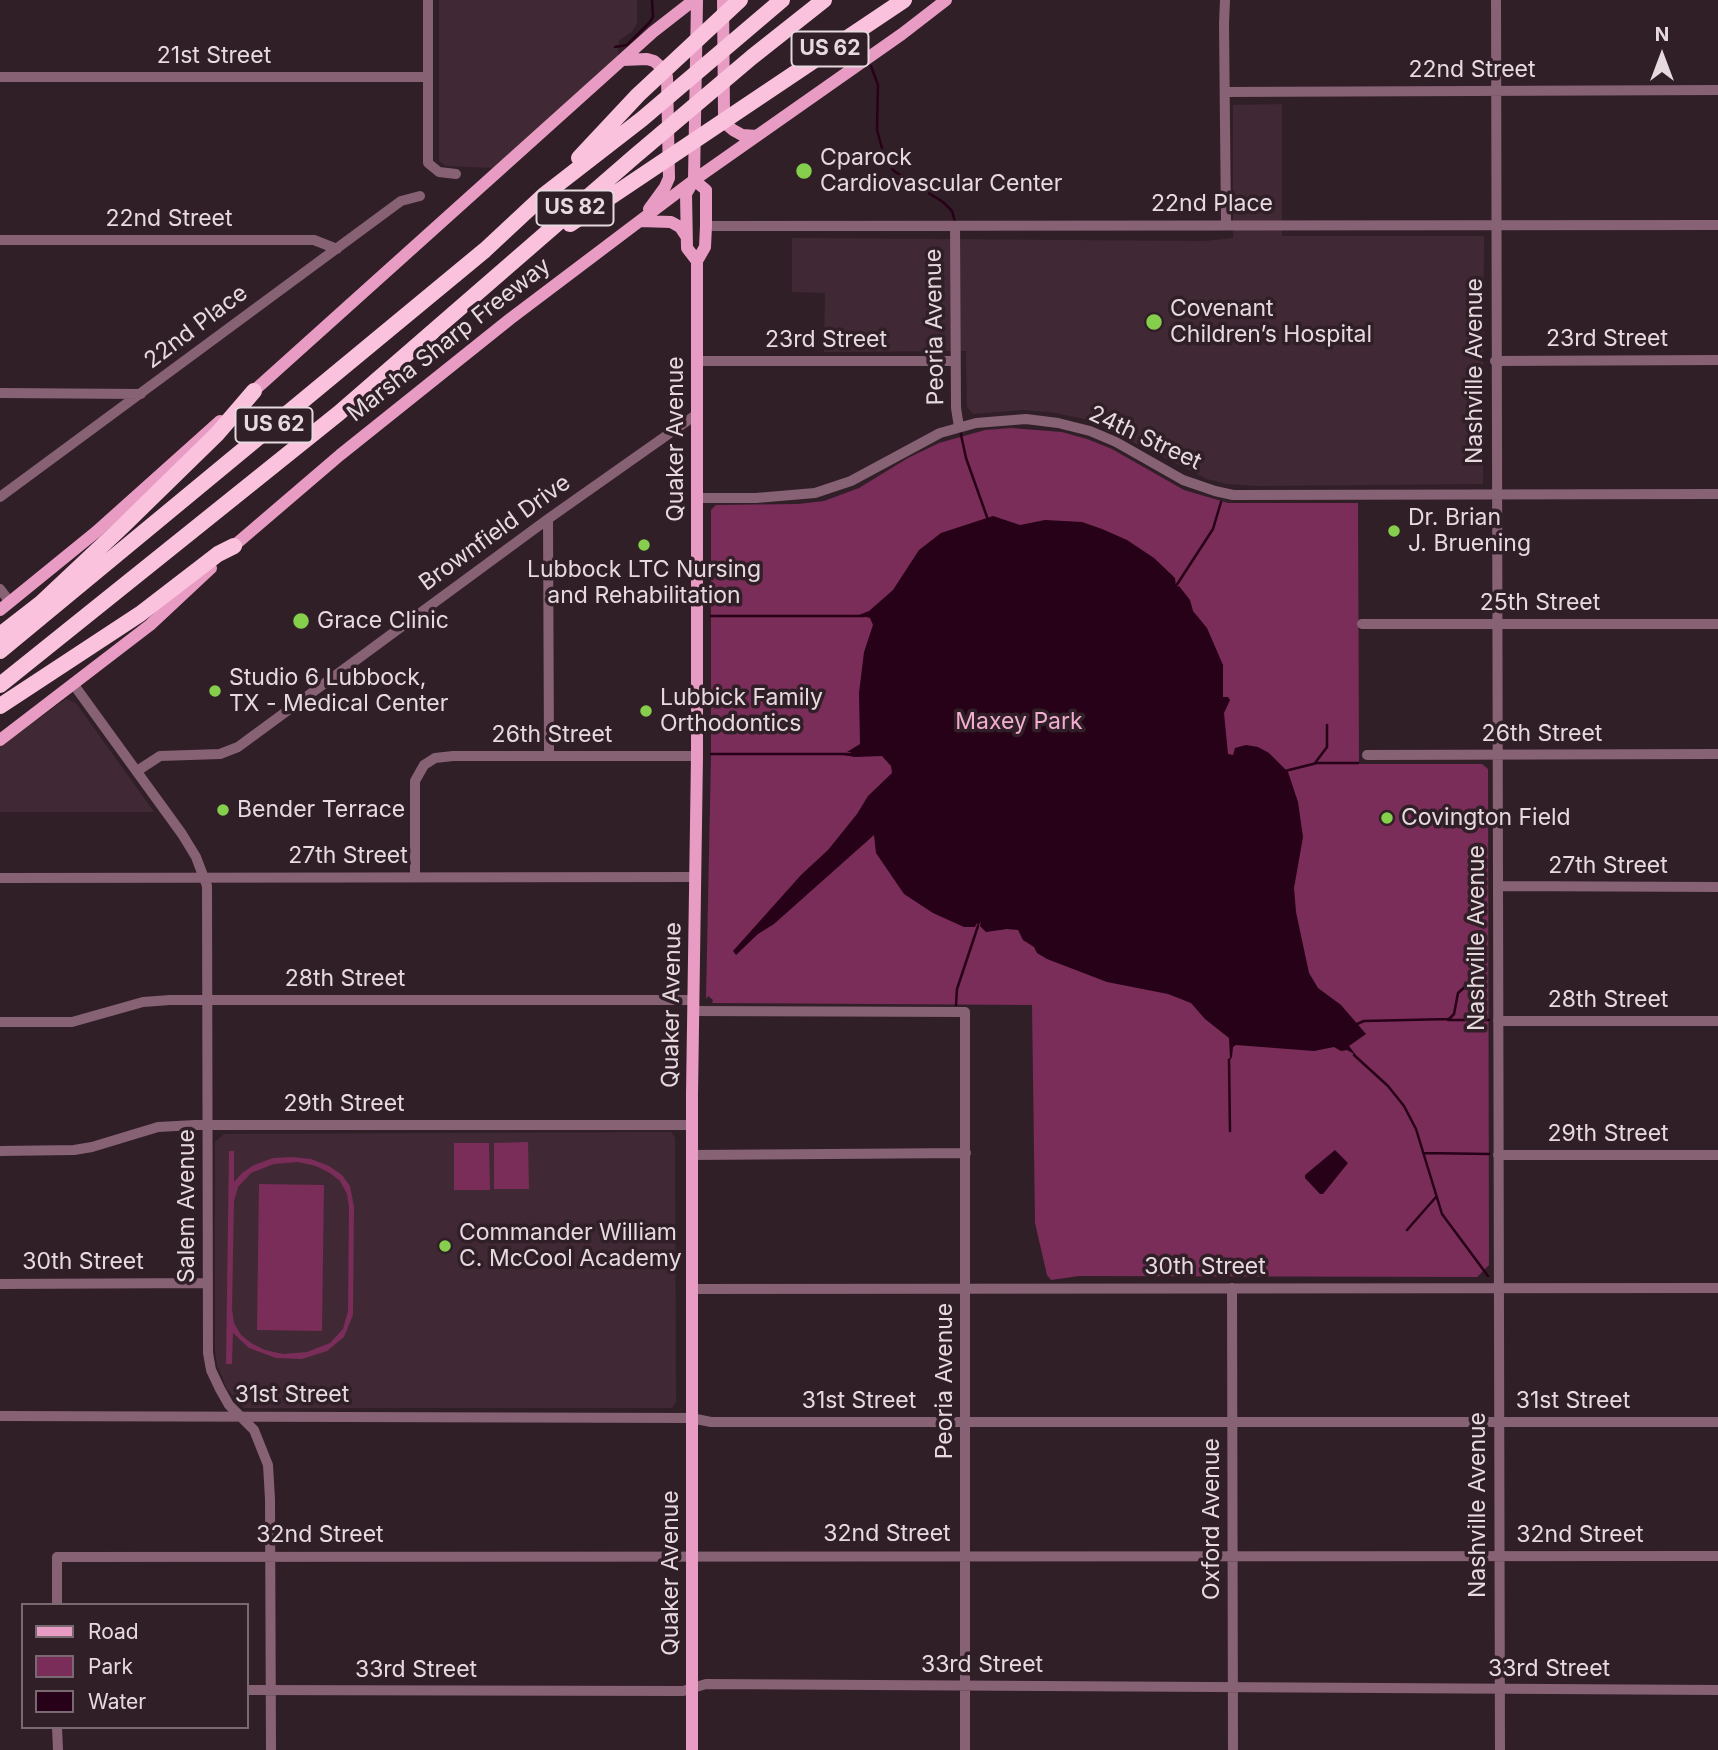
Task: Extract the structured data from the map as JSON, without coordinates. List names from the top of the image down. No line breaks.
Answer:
{"streets":{"highway":["US 62","US 82","Marsha Sharp Freeway"],"main road":["Quaker Avenue"],"street":["21st Street","22nd Street","22nd Place","Peoria Avenue","23rd Street","Nashville Avenue","24th Street","Brownfield Drive","25th Street","26th Street","27th Street","28th Street","29th Street","Salem Avenue","30th Street","31st Street","Oxford Avenue","32nd Street","33rd Street"]},"crossings":[["US 62","Marsha Sharp Freeway"],["22nd Street","22nd Place"],["22nd Street","Nashville Avenue"],["22nd Place","Peoria Avenue"],["22nd Place","Nashville Avenue"],["22nd Place","Quaker Avenue"],["Peoria Avenue","23rd Street"],["Peoria Avenue","24th Street"],["Peoria Avenue","28th Street"],["Peoria Avenue","30th Street"],["Peoria Avenue","31st Street"],["Peoria Avenue","32nd Street"],["Peoria Avenue","33rd Street"],["23rd Street","Nashville Avenue"],["23rd Street","Quaker Avenue"],["Marsha Sharp Freeway","Quaker Avenue"],["Marsha Sharp Freeway","Salem Avenue"],["Nashville Avenue","24th Street"],["Nashville Avenue","25th Street"],["Nashville Avenue","26th Street"],["Nashville Avenue","27th Street"],["Nashville Avenue","28th Street"],["Nashville Avenue","29th Street"],["Nashville Avenue","30th Street"],["Nashville Avenue","31st Street"],["Nashville Avenue","32nd Street"],["Nashville Avenue","33rd Street"],["24th Street","Quaker Avenue"],["Quaker Avenue","Brownfield Drive"],["Quaker Avenue","26th Street"],["Quaker Avenue","27th Street"],["Quaker Avenue","28th Street"],["Quaker Avenue","29th Street"],["Quaker Avenue","30th Street"],["Quaker Avenue","31st Street"],["Quaker Avenue","32nd Street"],["Quaker Avenue","33rd Street"],["Brownfield Drive","Salem Avenue"],["26th Street","27th Street"],["27th Street","Salem Avenue"],["28th Street","Salem Avenue"],["29th Street","Salem Avenue"],["Salem Avenue","30th Street"],["Salem Avenue","31st Street"],["Salem Avenue","32nd Street"],["Salem Avenue","33rd Street"],["30th Street","Oxford Avenue"],["31st Street","Oxford Avenue"],["Oxford Avenue","32nd Street"],["Oxford Avenue","33rd Street"]],"parks":["Maxey Park"],"places":["Cparock Cardiovascular Center","Covenant Children’s Hospital","Dr. Brian J. Bruening","Lubbock LTC Nursing and Rehabilitation","Grace Clinic","Studio 6 Lubbock, TX - Medical Center","Lubbick Family Orthodontics","Bender Terrace","Covington Field","Commander William C. McCool Academy"],"legend":["Road","Park","Water"],"north":"top"}
